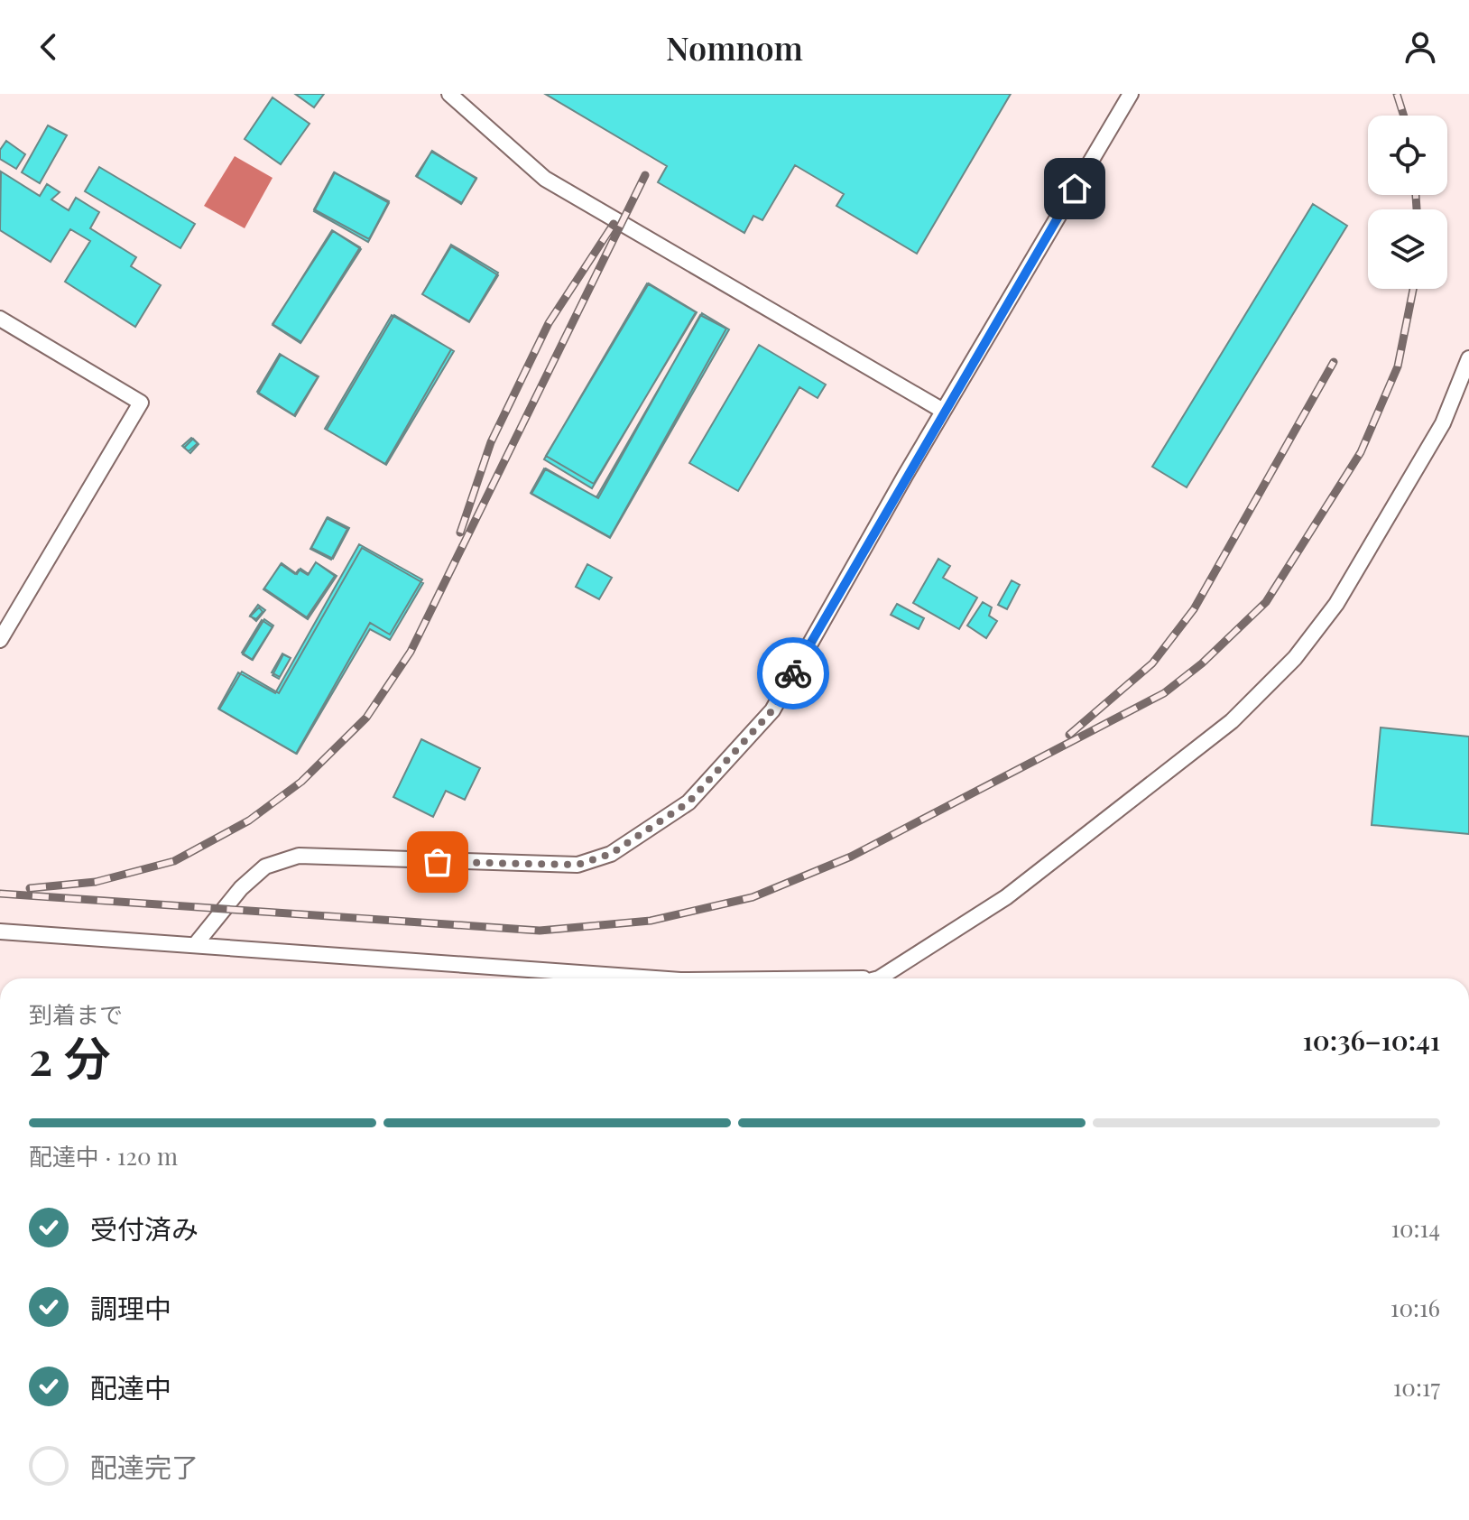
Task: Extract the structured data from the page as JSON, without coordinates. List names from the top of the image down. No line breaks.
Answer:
{"page":{"header":"Nomnom","heading":["2 分","到着まで","10:36–10:41"],"bar":"配達中 · 120 m","list":[["受付済み","10:14"],["調理中","10:16"],["配達中","10:17"],"配達完了"]}}
